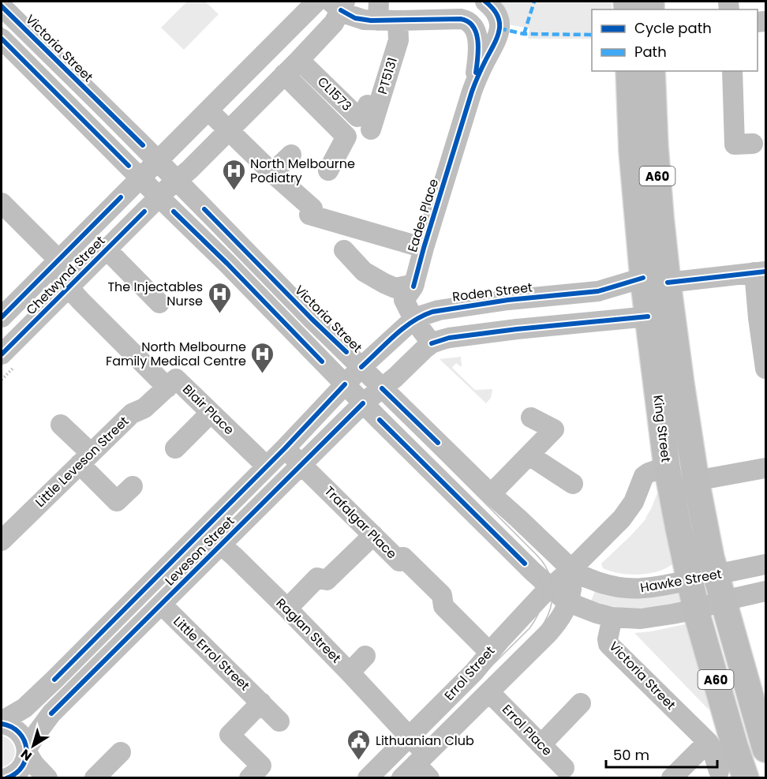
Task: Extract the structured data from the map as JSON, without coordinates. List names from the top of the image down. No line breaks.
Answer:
{"streets":{"highway":["A60","King Street","Hawke Street"],"street":["Victoria Street","PT5131","CL1573","Eades Place","Chetwynd Street","Roden Street","Blair Place","Little Leveson Street","Trafalgar Place","Leveson Street","Raglan Street","Little Errol Street","Errol Street","Errol Place"]},"crossings":[["Victoria Street","Chetwynd Street"],["Victoria Street","Roden Street"],["Victoria Street","Hawke Street"],["Victoria Street","Errol Street"],["CL1573","Chetwynd Street"],["Eades Place","Roden Street"],["Chetwynd Street","Blair Place"],["Roden Street","King Street"],["Roden Street","Leveson Street"],["Blair Place","Little Leveson Street"],["Blair Place","Leveson Street"],["King Street","Hawke Street"],["King Street","Errol Street"],["Trafalgar Place","Leveson Street"],["Trafalgar Place","Errol Street"],["Leveson Street","Raglan Street"],["Leveson Street","Little Errol Street"],["Hawke Street","Errol Street"],["Raglan Street","Errol Street"],["Errol Street","Errol Place"]],"places":{"hospital":["North Melbourne Podiatry","The Injectables Nurse","North Melbourne Family Medical Centre"],"public building":["Lithuanian Club"]},"legend":["Cycle path","Path"],"scale_bar":"50 m","north":"bottom left"}
